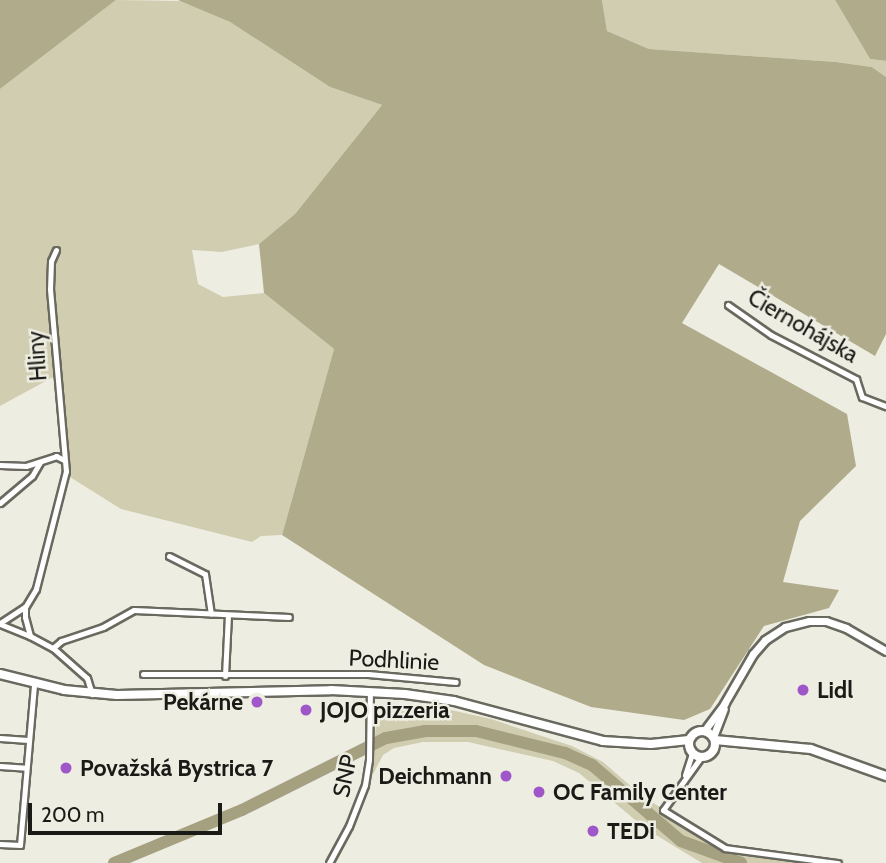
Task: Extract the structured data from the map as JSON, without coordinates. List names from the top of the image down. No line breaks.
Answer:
{"streets":{"street":["Čiernohájska","Hliny","Podhlinie","SNP"]},"places":["Lidl","Pekárne","JOJO pizzeria","Považská Bystrica 7","Deichmann","OC Family Center","TEDi"],"scale_bar":"200 m"}
